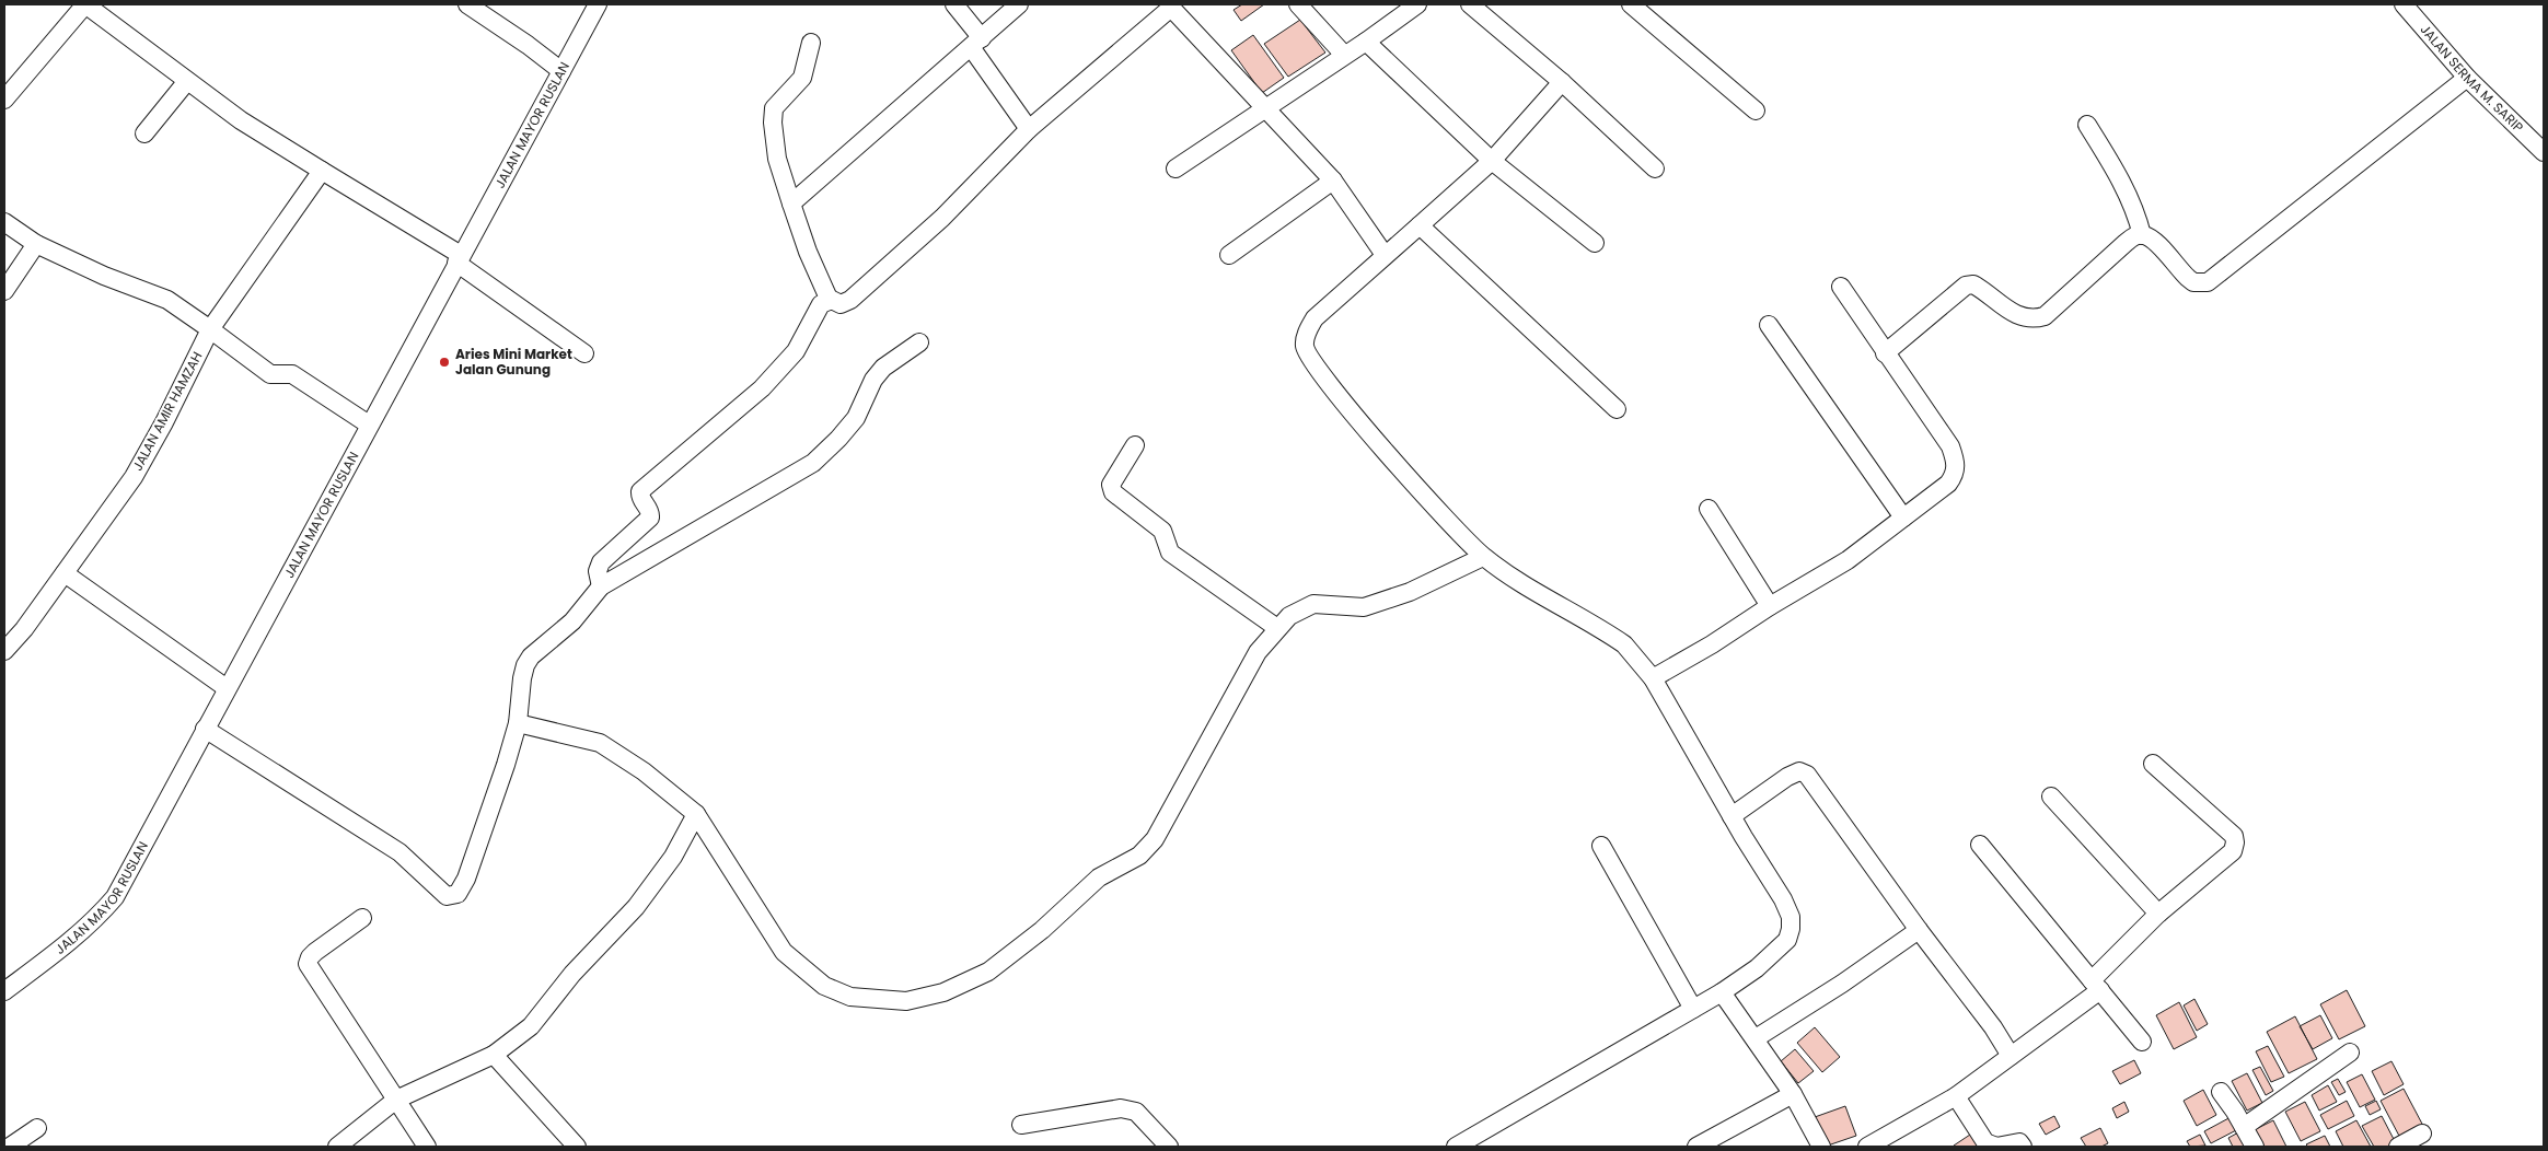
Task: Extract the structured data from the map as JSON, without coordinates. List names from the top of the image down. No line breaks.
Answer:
{"streets":{"street":["JALAN SERMA M. SARIP","JALAN MAYOR RUSLAN","JALAN AMIR HAMZAH"]},"places":["Aries Mini Market Jalan Gunung"]}
